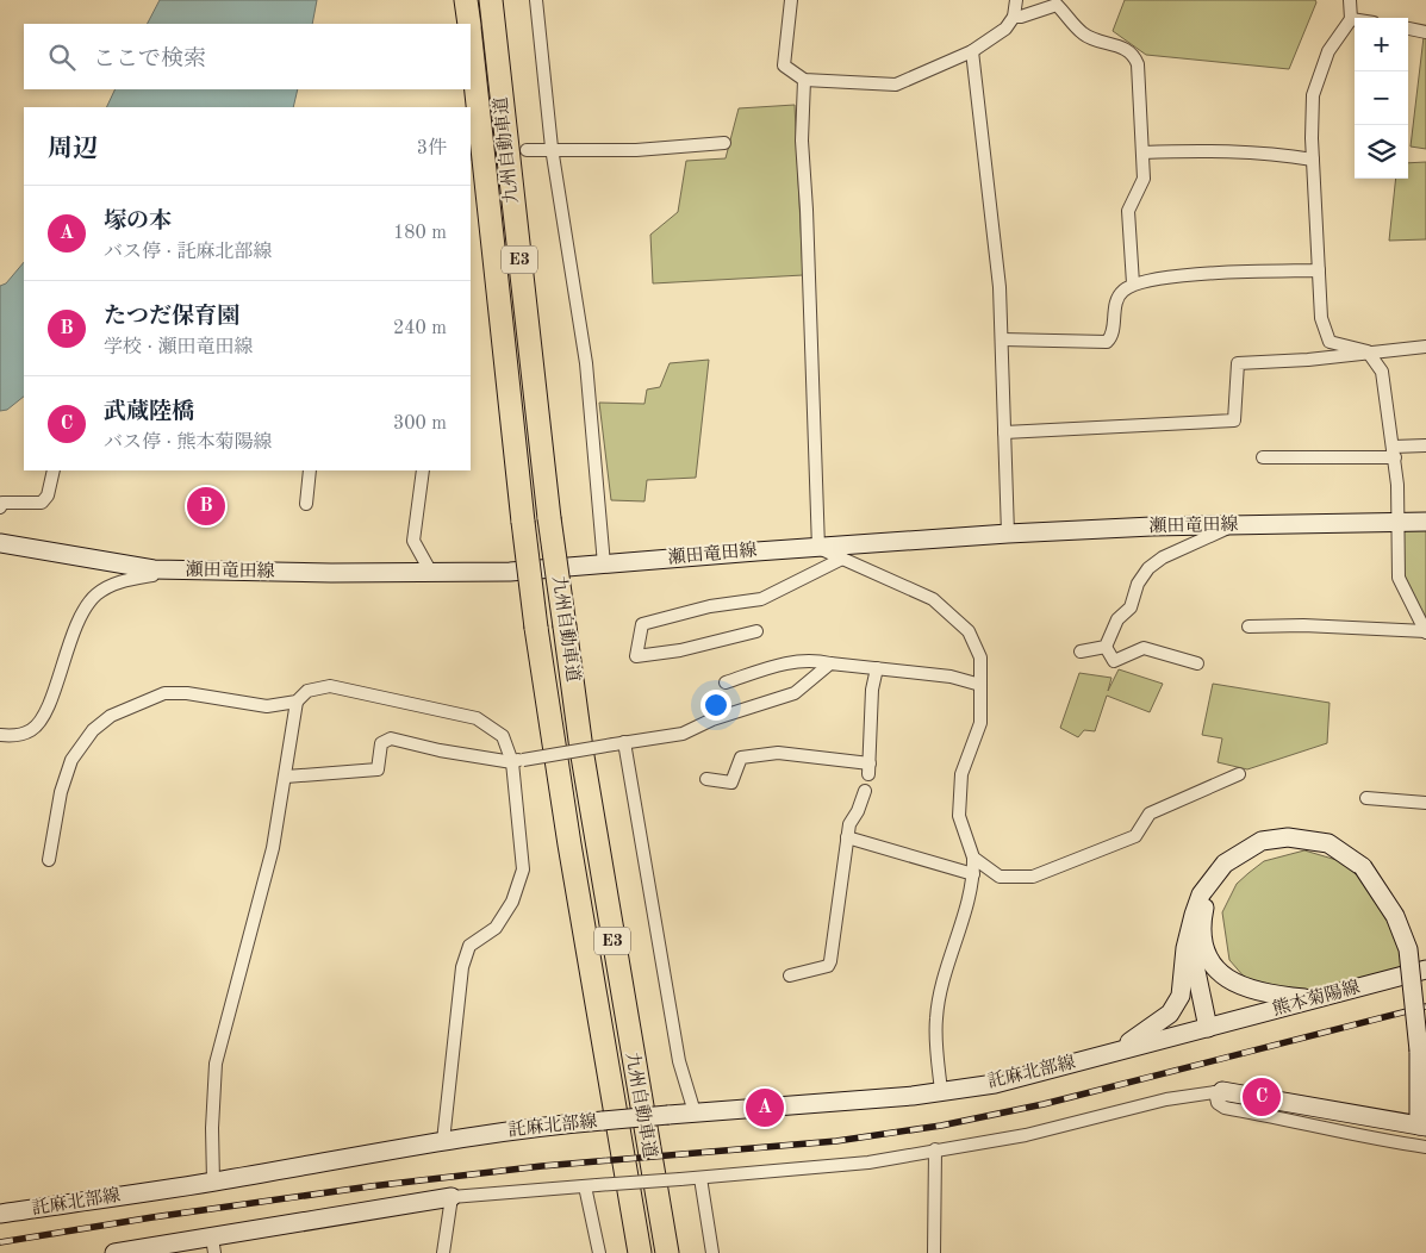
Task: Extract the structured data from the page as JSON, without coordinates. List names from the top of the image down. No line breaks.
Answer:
{"streets":{"highway":["九州自動車道","E3"],"main road":["瀬田竜田線","熊本菊陽線","託麻北部線"]},"crossings":[["熊本菊陽線","託麻北部線"]],"page":{"map_buttons":["+","−"],"search":"ここで検索","heading":["周辺","3件"],"list":[{"mark":"A","name":"塚の本","note":"バス停 · 託麻北部線","value":"180 m"},{"mark":"B","name":"たつだ保育園","note":"学校 · 瀬田竜田線","value":"240 m"},{"mark":"C","name":"武蔵陸橋","note":"バス停 · 熊本菊陽線","value":"300 m"}],"pins":["B","C","A"]}}
